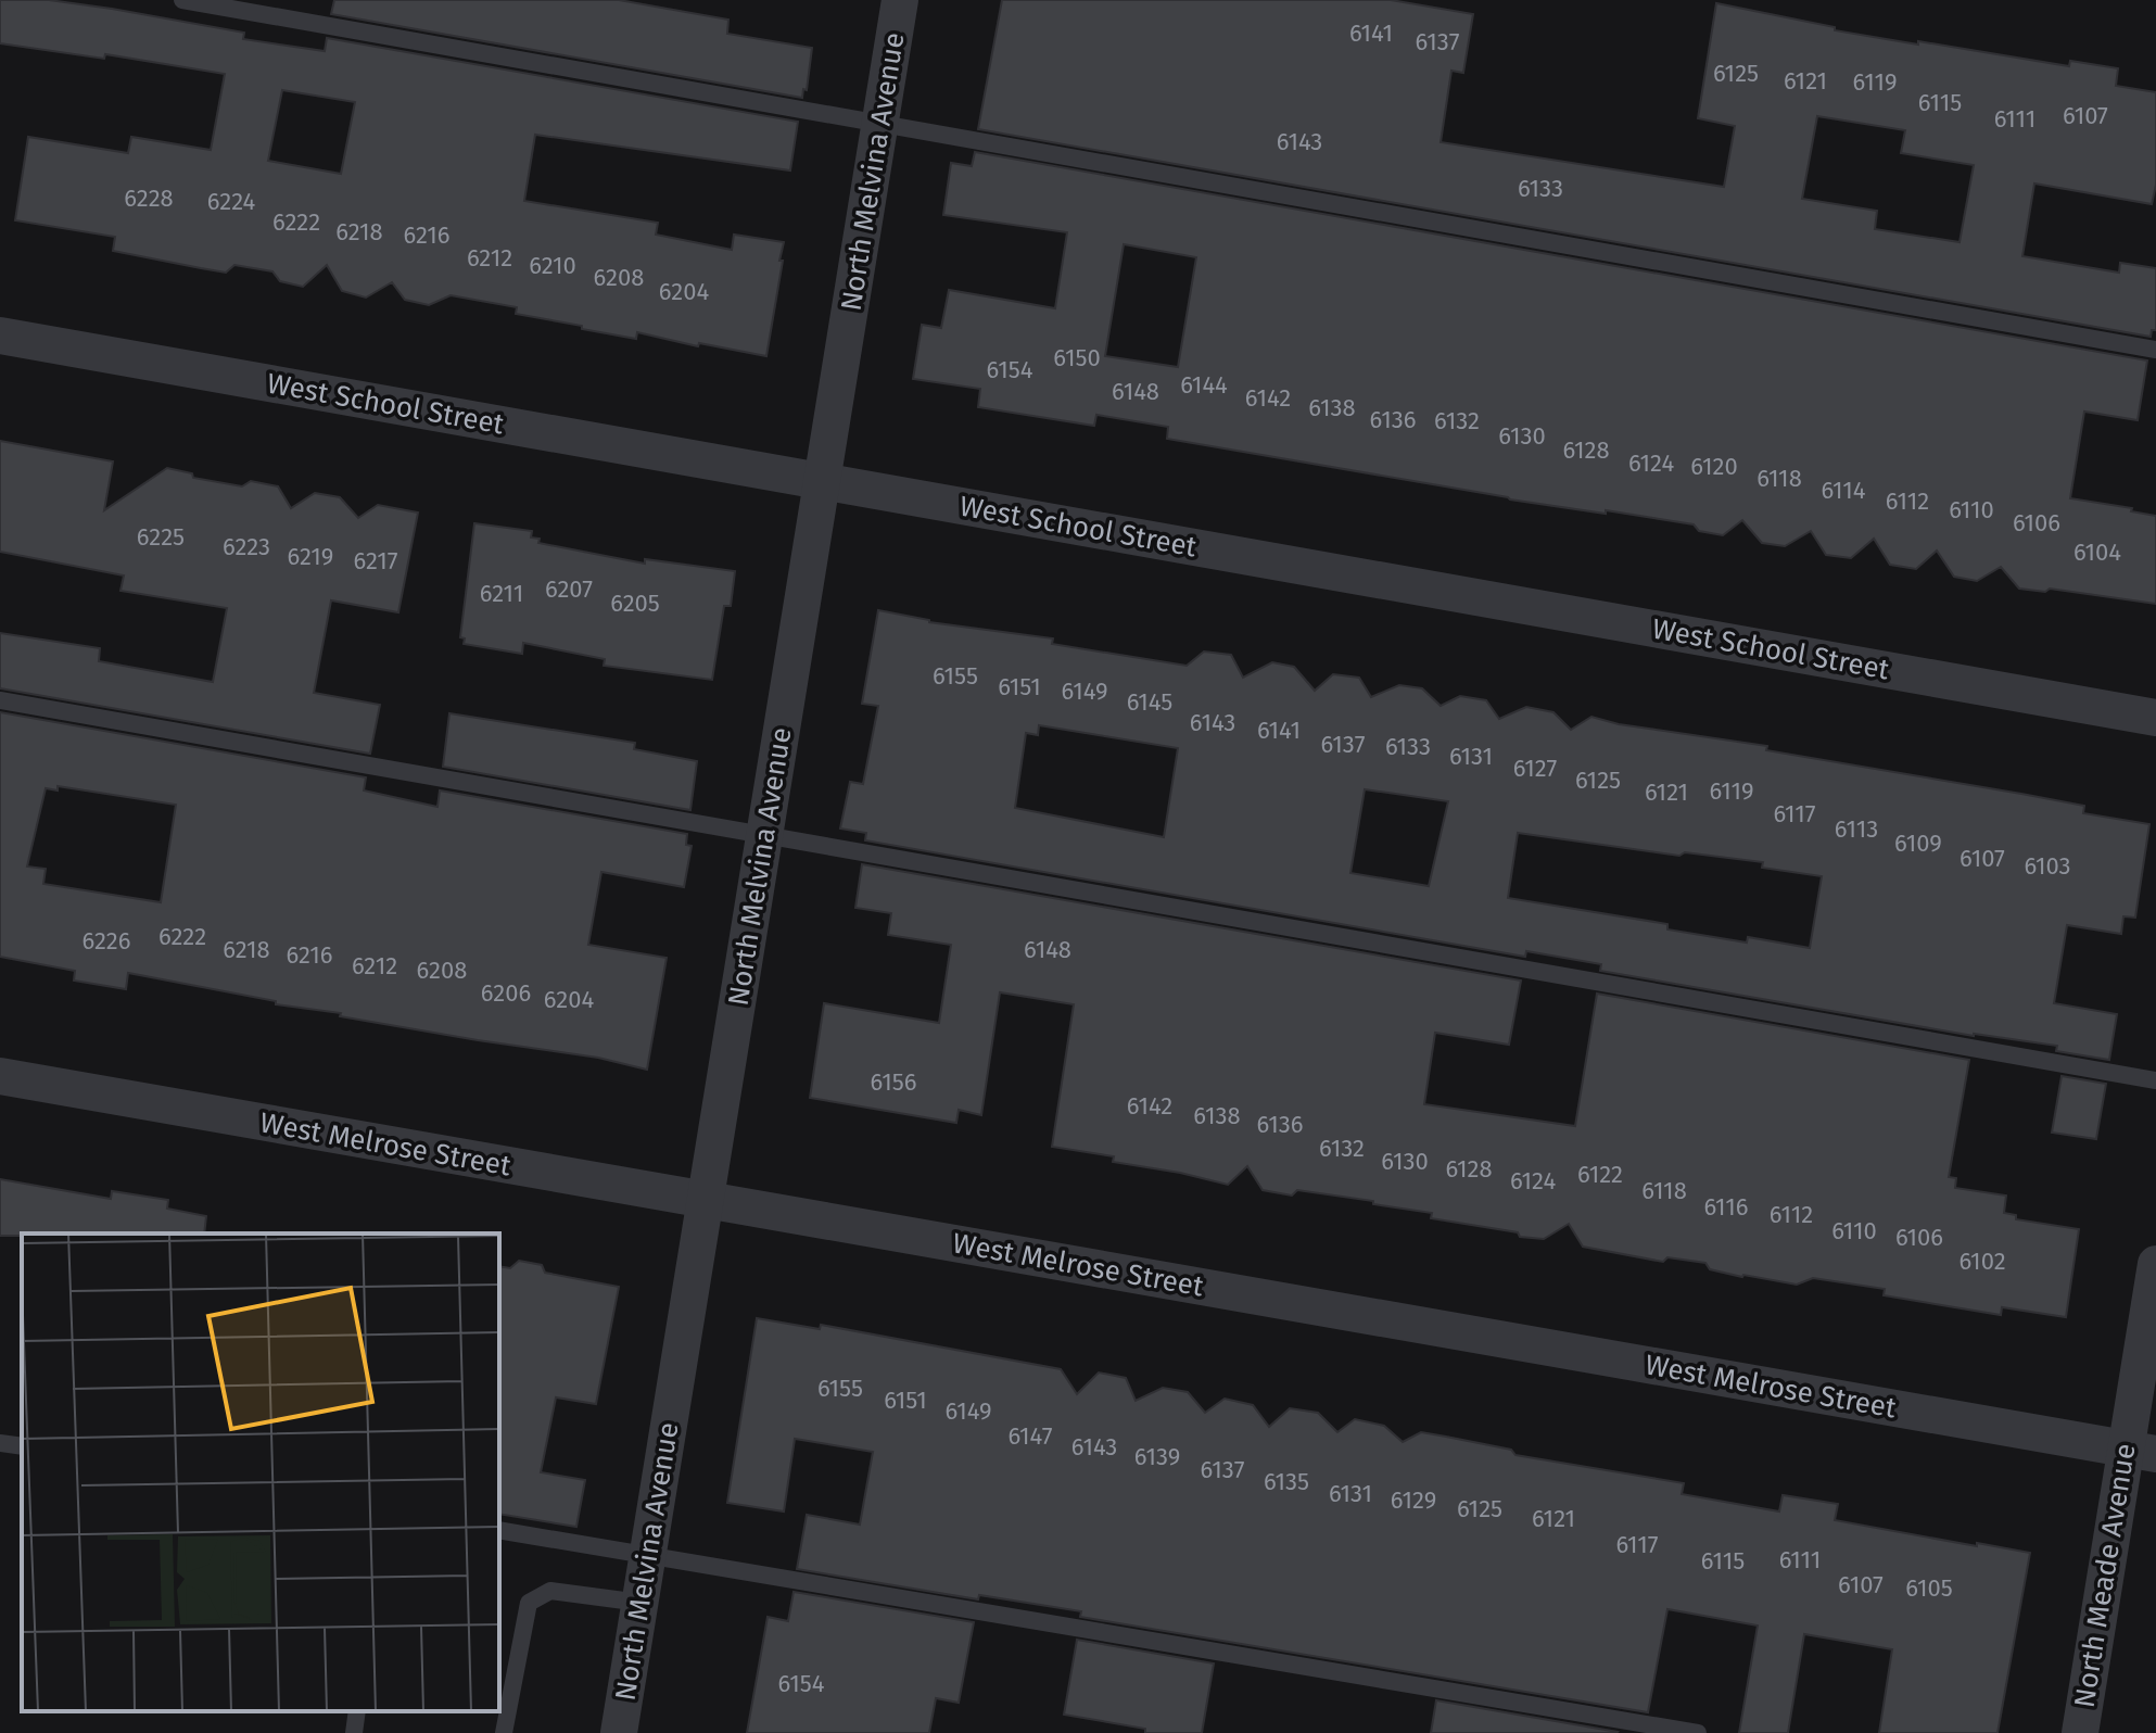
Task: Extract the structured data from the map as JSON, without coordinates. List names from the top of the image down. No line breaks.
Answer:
{"streets":{"street":["North Melvina Avenue","West School Street","West Melrose Street","North Meade Avenue"]},"crossings":[["North Melvina Avenue","West School Street"],["North Melvina Avenue","West Melrose Street"],["West Melrose Street","North Meade Avenue"]],"house_numbers":["6141","6137","6125","6121","6119","6115","6107","6111","6143","6133","6228","6224","6222","6218","6216","6212","6210","6208","6204","6150","6154","6144","6148","6142","6138","6136","6132","6130","6128","6124","6120","6118","6114","6112","6110","6106","6225","6223","6104","6219","6217","6207","6211","6205","6155","6151","6149","6145","6143","6141","6137","6133","6131","6127","6125","6119","6121","6117","6113","6109","6107","6103","6222","6226","6218","6148","6216","6212","6208","6206","6204","6156","6142","6138","6136","6132","6130","6128","6122","6124","6118","6116","6112","6110","6106","6102","6155","6151","6149","6147","6143","6139","6137","6135","6131","6129","6125","6121","6117","6111","6115","6107","6105","6154"]}
